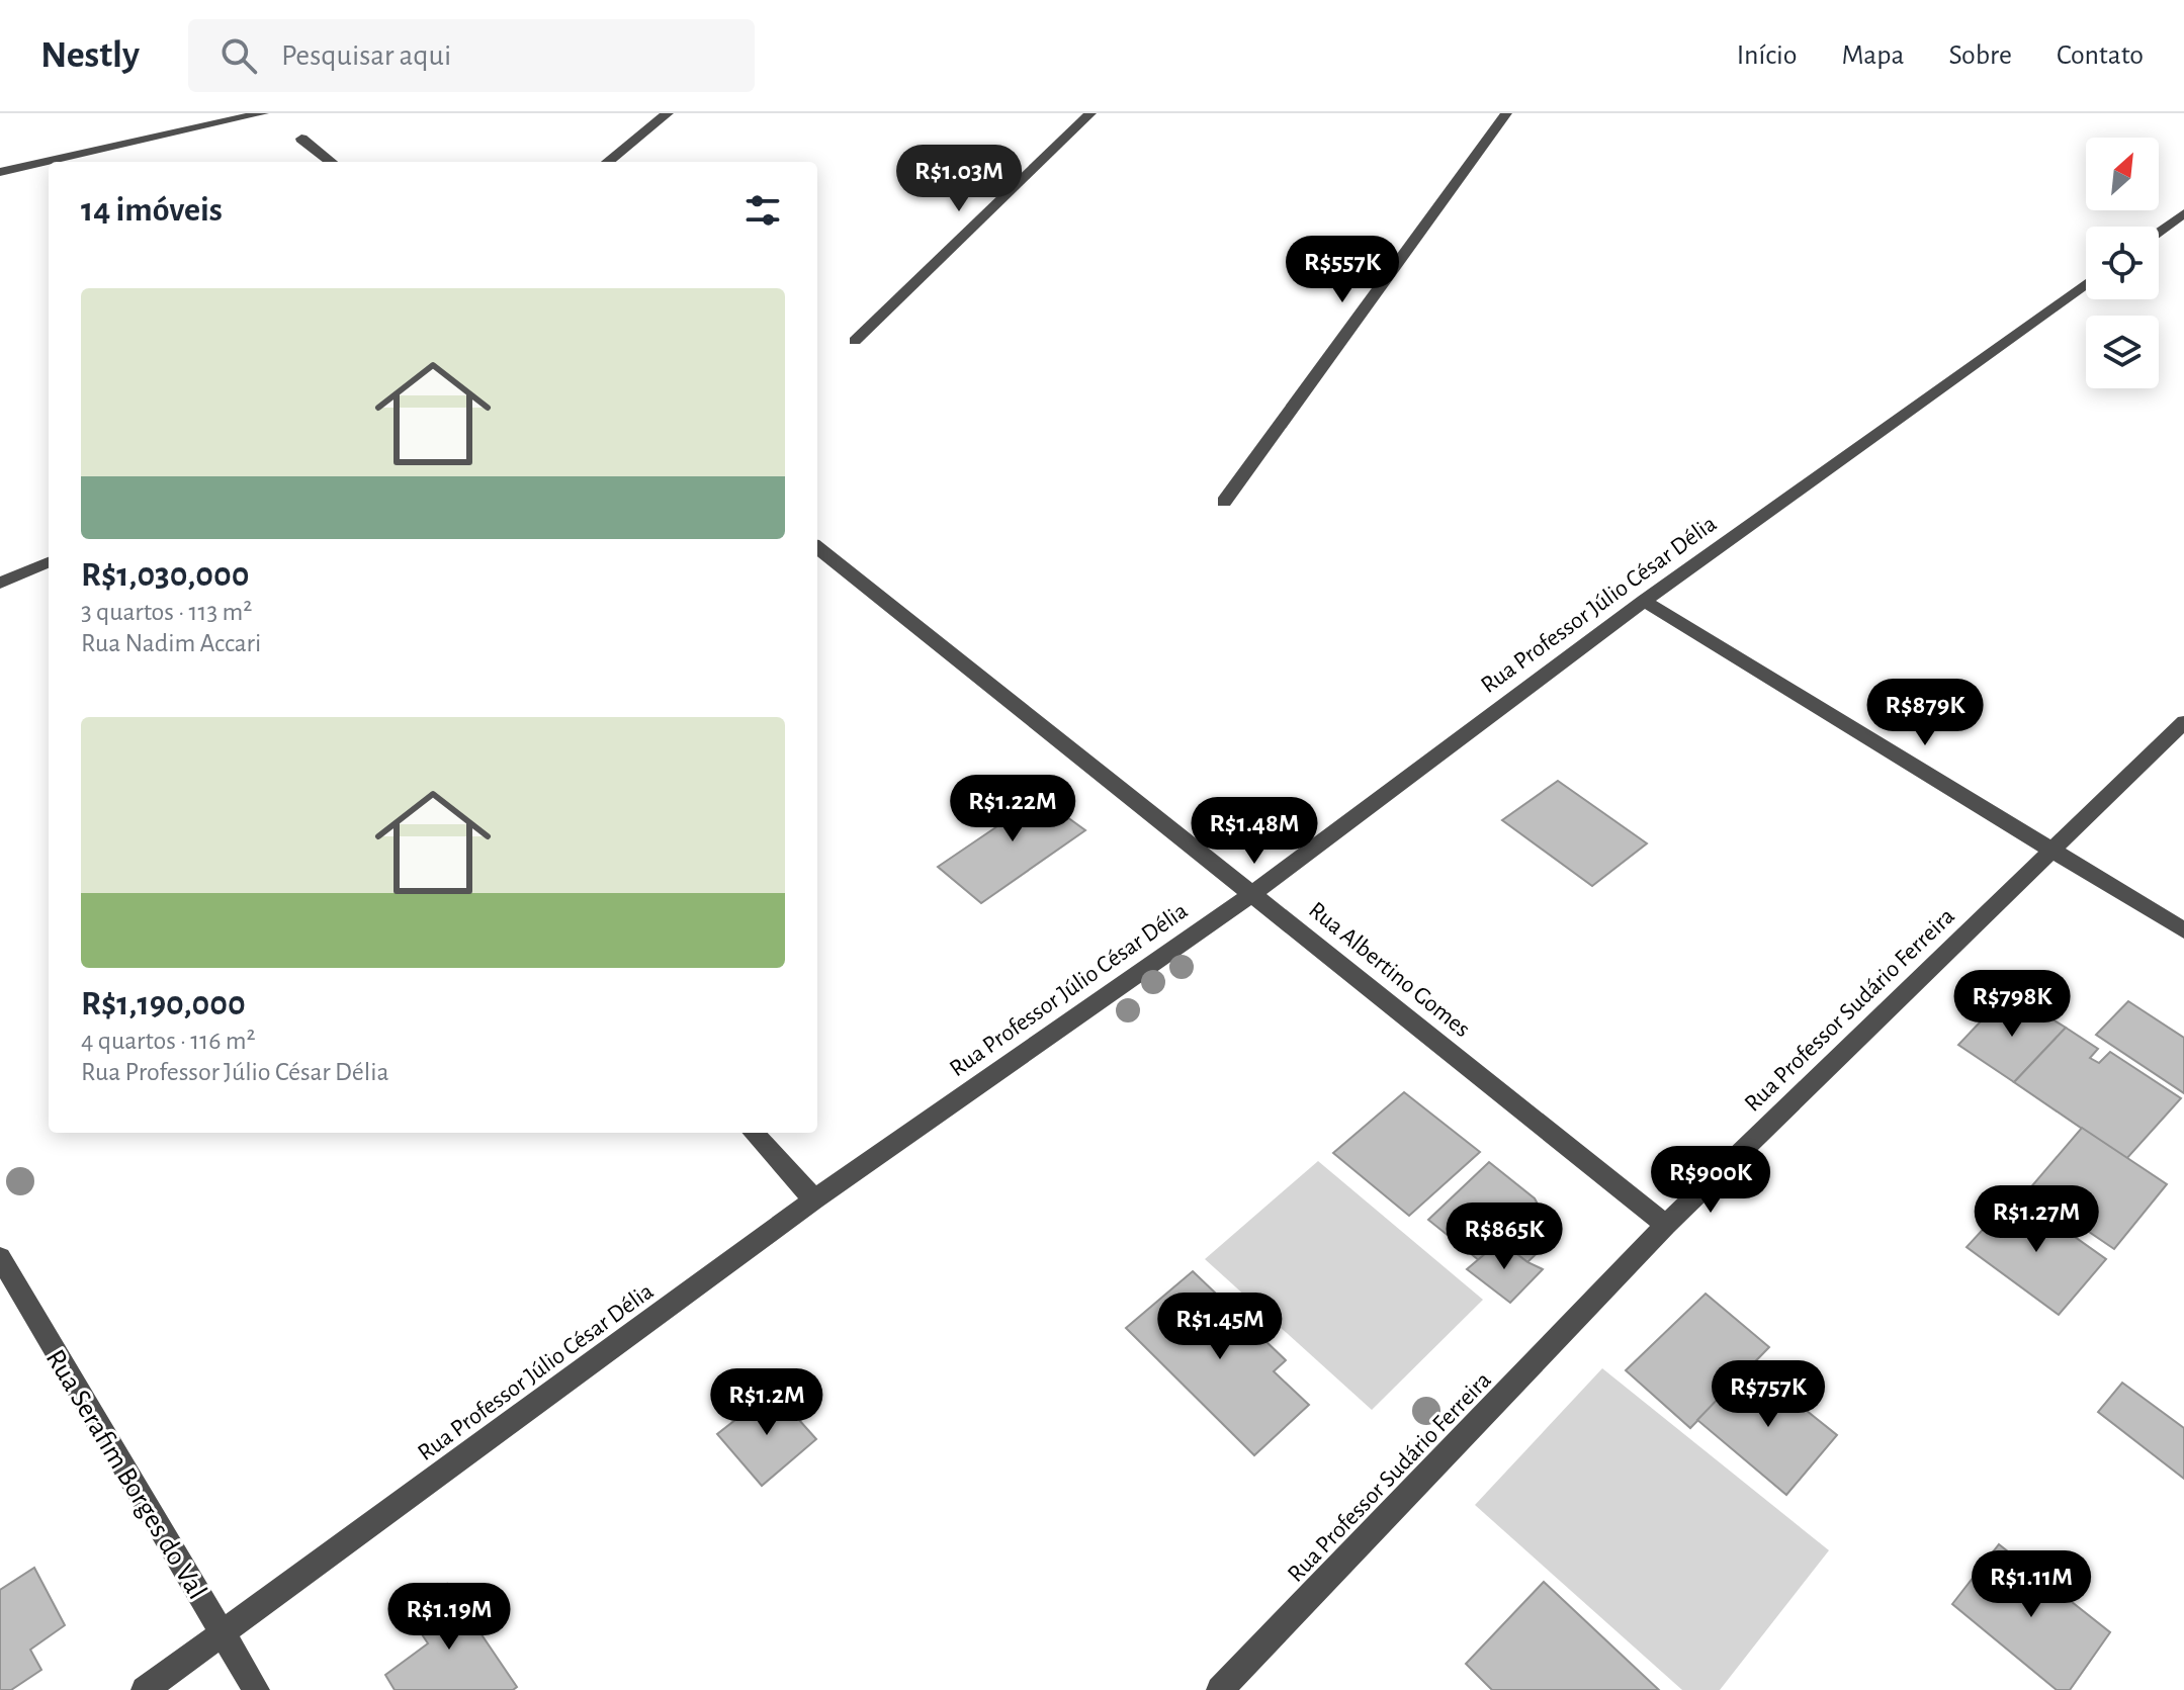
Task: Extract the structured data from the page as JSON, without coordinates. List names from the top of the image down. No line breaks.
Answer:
{"streets":{"street":["Rua Professor Júlio César Délia","Rua Albertino Gomes","Rua Professor Sudário Ferreira","Rua Serafim Borges do Val"]},"crossings":[["Rua Professor Júlio César Délia","Rua Albertino Gomes"],["Rua Professor Júlio César Délia","Rua Serafim Borges do Val"],["Rua Albertino Gomes","Rua Professor Sudário Ferreira"]],"north":"top right","page":{"header":"Nestly","search":"Pesquisar aqui","nav":["Início","Mapa","Sobre","Contato"],"price":["R$1.03M","R$557K","R$879K","R$1.22M","R$1.48M","R$798K","R$900K","R$1.27M","R$865K","R$1.45M","R$757K","R$1.2M","R$1.11M","R$1.19M"],"heading":"14 imóveis","list":[{"name":"R$1,030,000","note":"3 quartos · 113 m² · Rua Nadim Accari"},{"name":"R$1,190,000","note":"4 quartos · 116 m² · Rua Professor Júlio César Délia"}]}}
